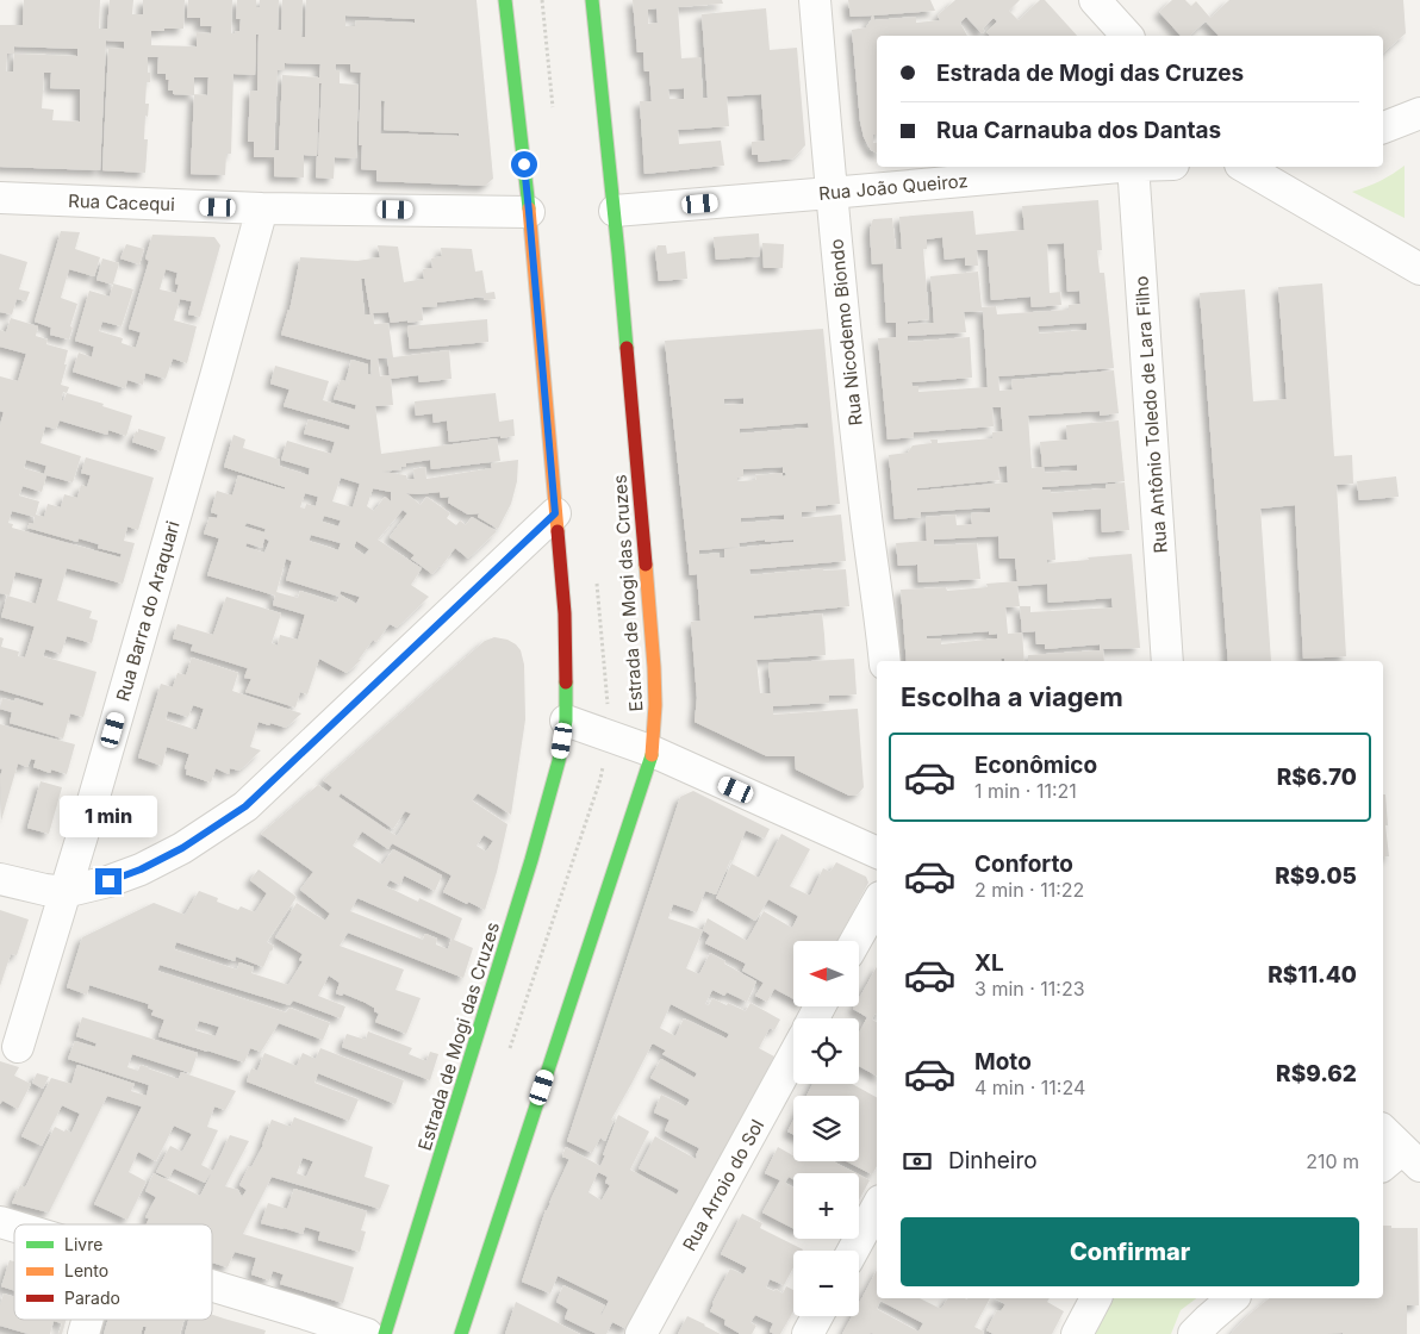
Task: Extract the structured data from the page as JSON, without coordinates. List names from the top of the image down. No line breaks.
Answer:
{"streets":{"main road":["Estrada de Mogi das Cruzes"],"street":["Rua João Queiroz","Rua Cacequi","Rua Nicodemo Biondo","Rua Antônio Toledo de Lara Filho","Rua Barra do Araquari","Rua Arroio do Sol"]},"crossings":[["Rua João Queiroz","Rua Nicodemo Biondo"],["Rua João Queiroz","Estrada de Mogi das Cruzes"],["Rua Cacequi","Estrada de Mogi das Cruzes"],["Rua Cacequi","Rua Barra do Araquari"]],"legend":["Livre","Lento","Parado"],"north":"left","page":{"banner":["Estrada de Mogi das Cruzes","Rua Carnauba dos Dantas"],"heading":"Escolha a viagem","list":[{"name":"Econômico","note":"1 min · 11:21","value":"R$6.70"},{"name":"Conforto","note":"2 min · 11:22","value":"R$9.05"},{"name":"XL","note":"3 min · 11:23","value":"R$11.40"},{"name":"Moto","note":"4 min · 11:24","value":"R$9.62"}],"bubble":"1 min","map_buttons":["+","−"],"pay":["Dinheiro","210 m"],"buttons":"Confirmar"}}
